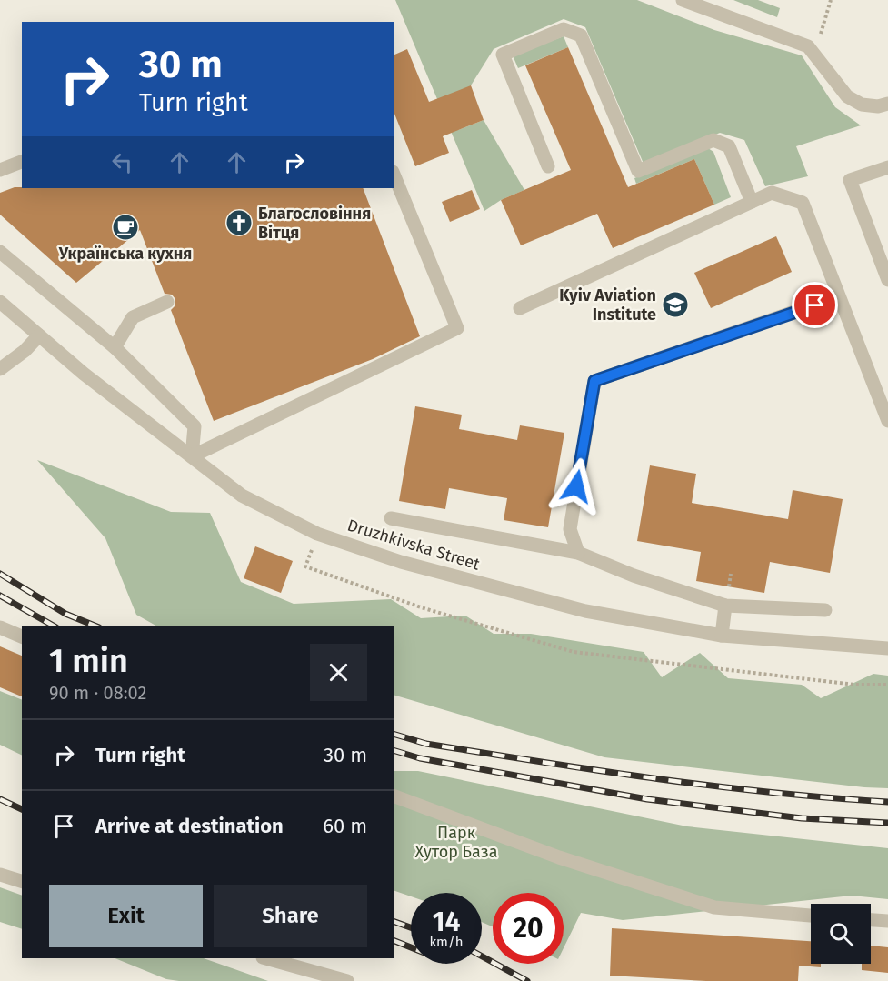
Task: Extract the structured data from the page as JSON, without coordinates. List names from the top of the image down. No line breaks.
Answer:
{"streets":{"street":["Druzhkivska Street"]},"parks":["Парк Хутор База"],"places":{"church":["Благословіння Вітця"],"cafe":["Українська кухня"],"school or university":["Kyiv Aviation Institute"]},"page":{"turn":["30 m","Turn right"],"heading":["1 min","90 m · 08:02"],"list":[{"name":"Turn right","value":"30 m"},{"name":"Arrive at destination","value":"60 m"}],"buttons":["Exit","Share"],"speed":"14 km/h","limit":"20"}}
